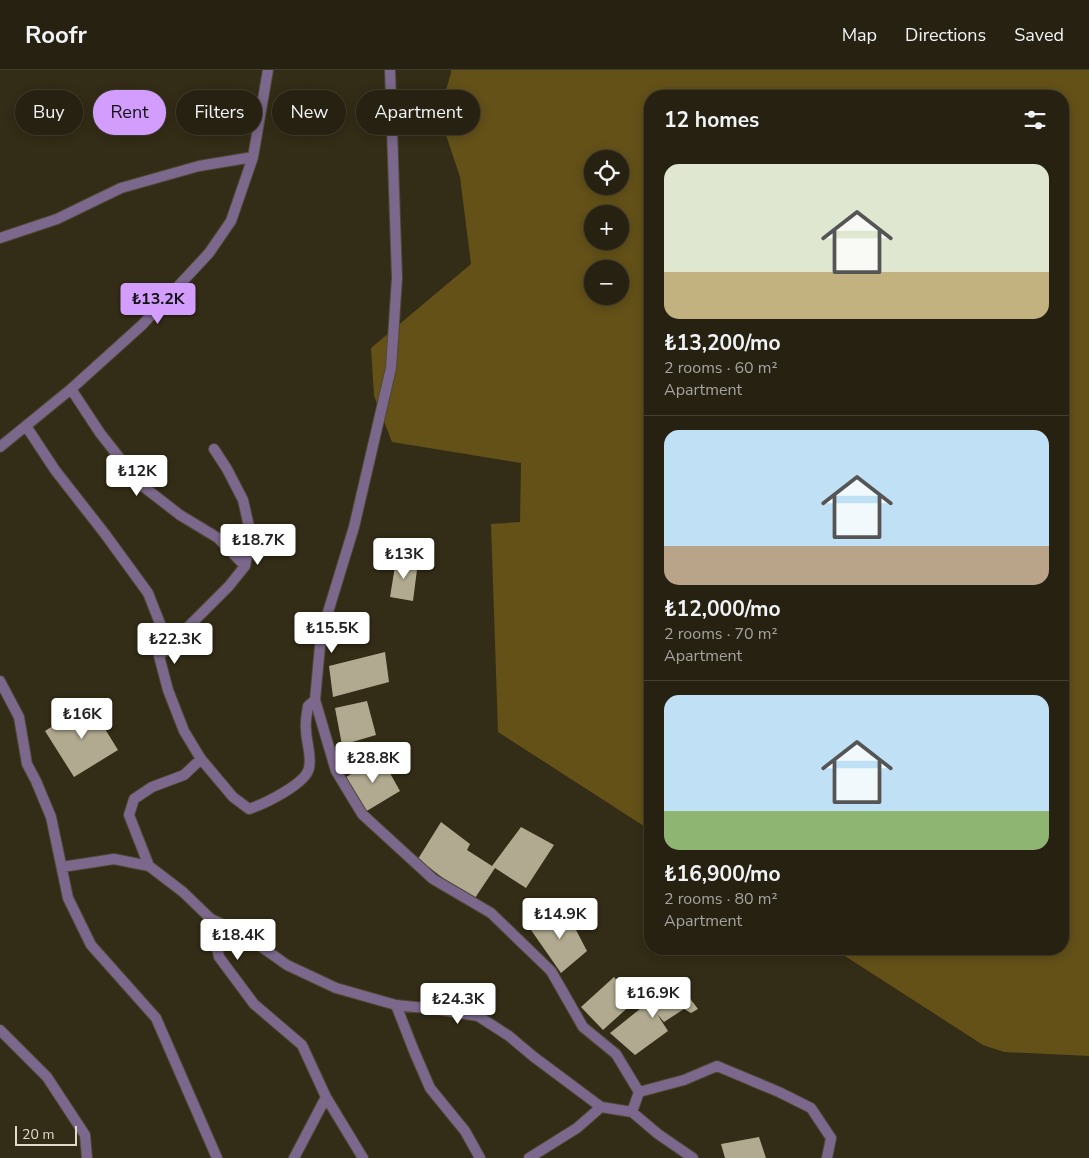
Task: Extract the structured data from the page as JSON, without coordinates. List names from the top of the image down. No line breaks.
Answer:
{"scale_bar":"20 m","page":{"header":"Roofr","nav":["Map","Directions","Saved"],"chip":["Buy","Rent","Filters","New","Apartment"],"heading":"12 homes","map_buttons":["+","−"],"list":[{"name":"₺13,200/mo","note":"2 rooms · 60 m² · Apartment"},{"name":"₺12,000/mo","note":"2 rooms · 70 m² · Apartment"},{"name":"₺16,900/mo","note":"2 rooms · 80 m² · Apartment"}],"price":["₺13.2K","₺12K","₺18.7K","₺13K","₺15.5K","₺22.3K","₺16K","₺28.8K","₺14.9K","₺18.4K","₺16.9K","₺24.3K"],"scale":"20 m"}}
